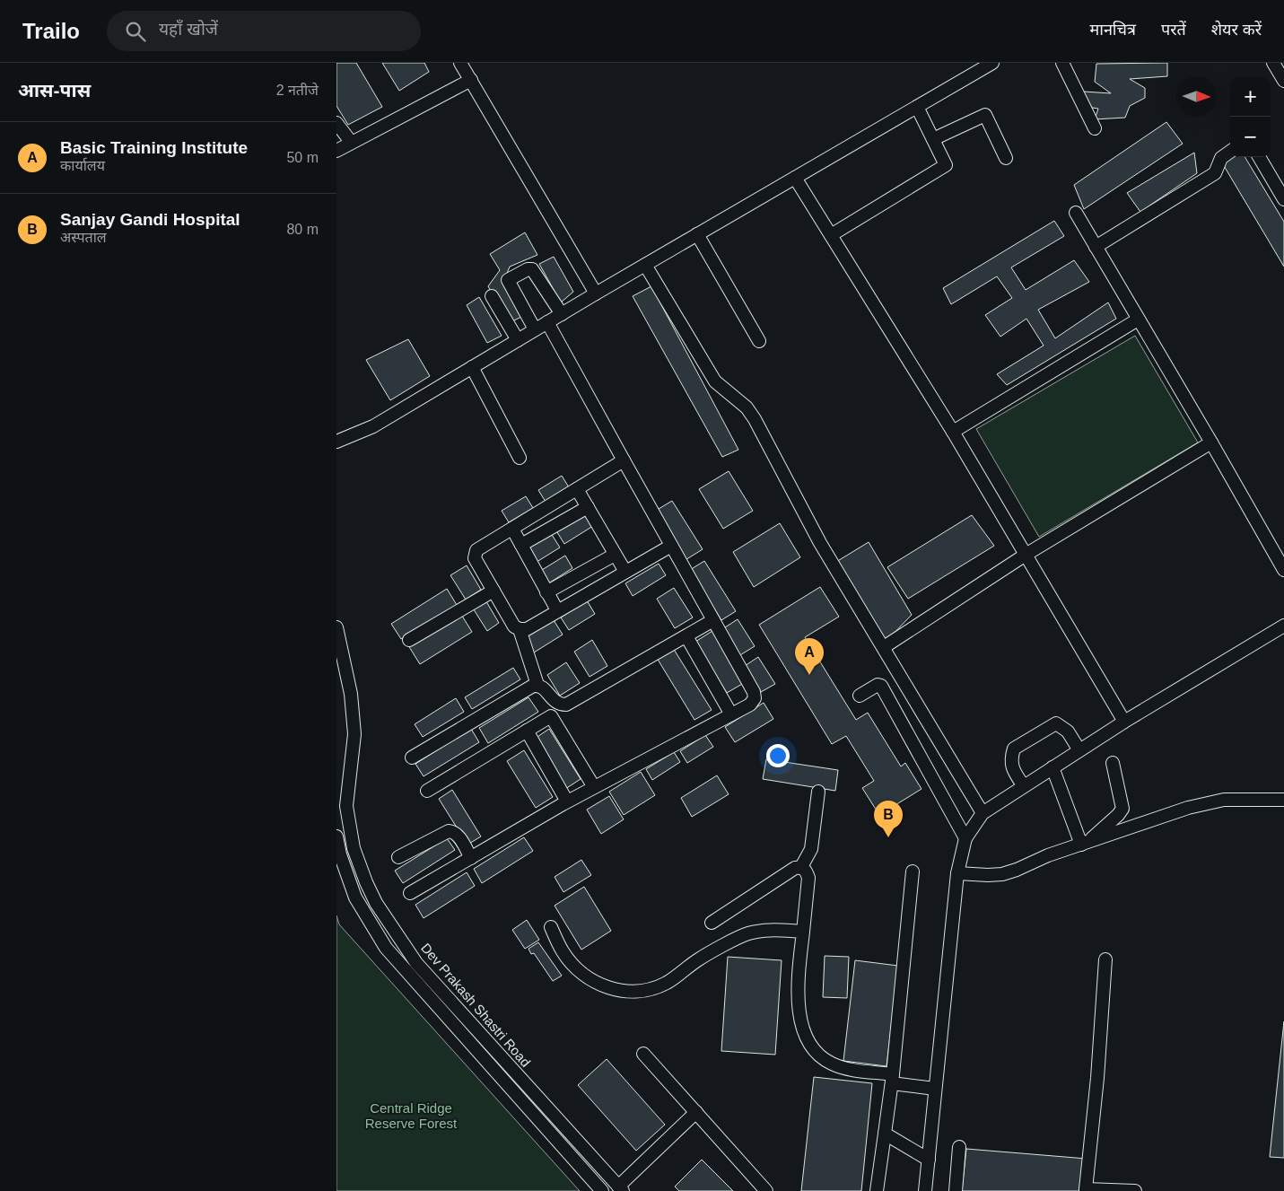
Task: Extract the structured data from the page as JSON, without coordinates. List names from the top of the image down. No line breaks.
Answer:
{"streets":{"street":["Dev Prakash Shastri Road"]},"parks":["Central Ridge Reserve Forest"],"north":"right","page":{"header":"Trailo","search":"यहाँ खोजें","nav":["मानचित्र","परतें","शेयर करें"],"heading":["आस-पास","2 नतीजे"],"map_buttons":["+","−"],"list":[{"mark":"A","name":"Basic Training Institute","note":"कार्यालय","value":"50 m"},{"mark":"B","name":"Sanjay Gandi Hospital","note":"अस्पताल","value":"80 m"}],"pins":["A","B"]}}
